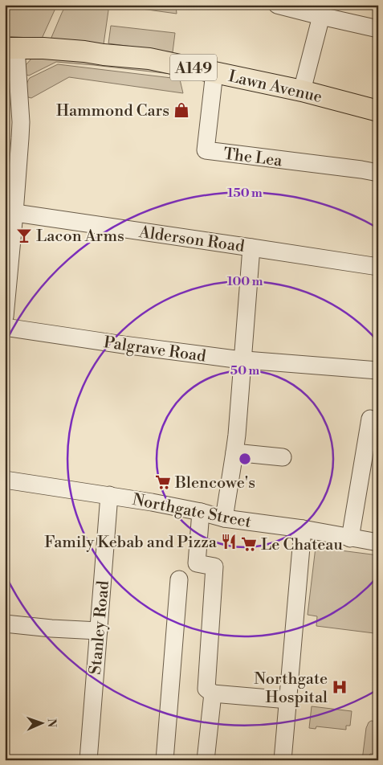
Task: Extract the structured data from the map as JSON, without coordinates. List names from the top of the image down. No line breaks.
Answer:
{"streets":{"main road":["A149","Lawn Avenue"],"street":["The Lea","Alderson Road","Palgrave Road","Northgate Street","Stanley Road"]},"crossings":[["Lawn Avenue","The Lea"],["Northgate Street","Stanley Road"]],"places":{"shop":["Hammond Cars"],"bar":["Lacon Arms"],"supermarket":["Blencowe's","Le Chateau"],"restaurant":["Family Kebab and Pizza"],"hospital":["Northgate Hospital"]},"north":"right","rings":["150 m","100 m","50 m"]}
